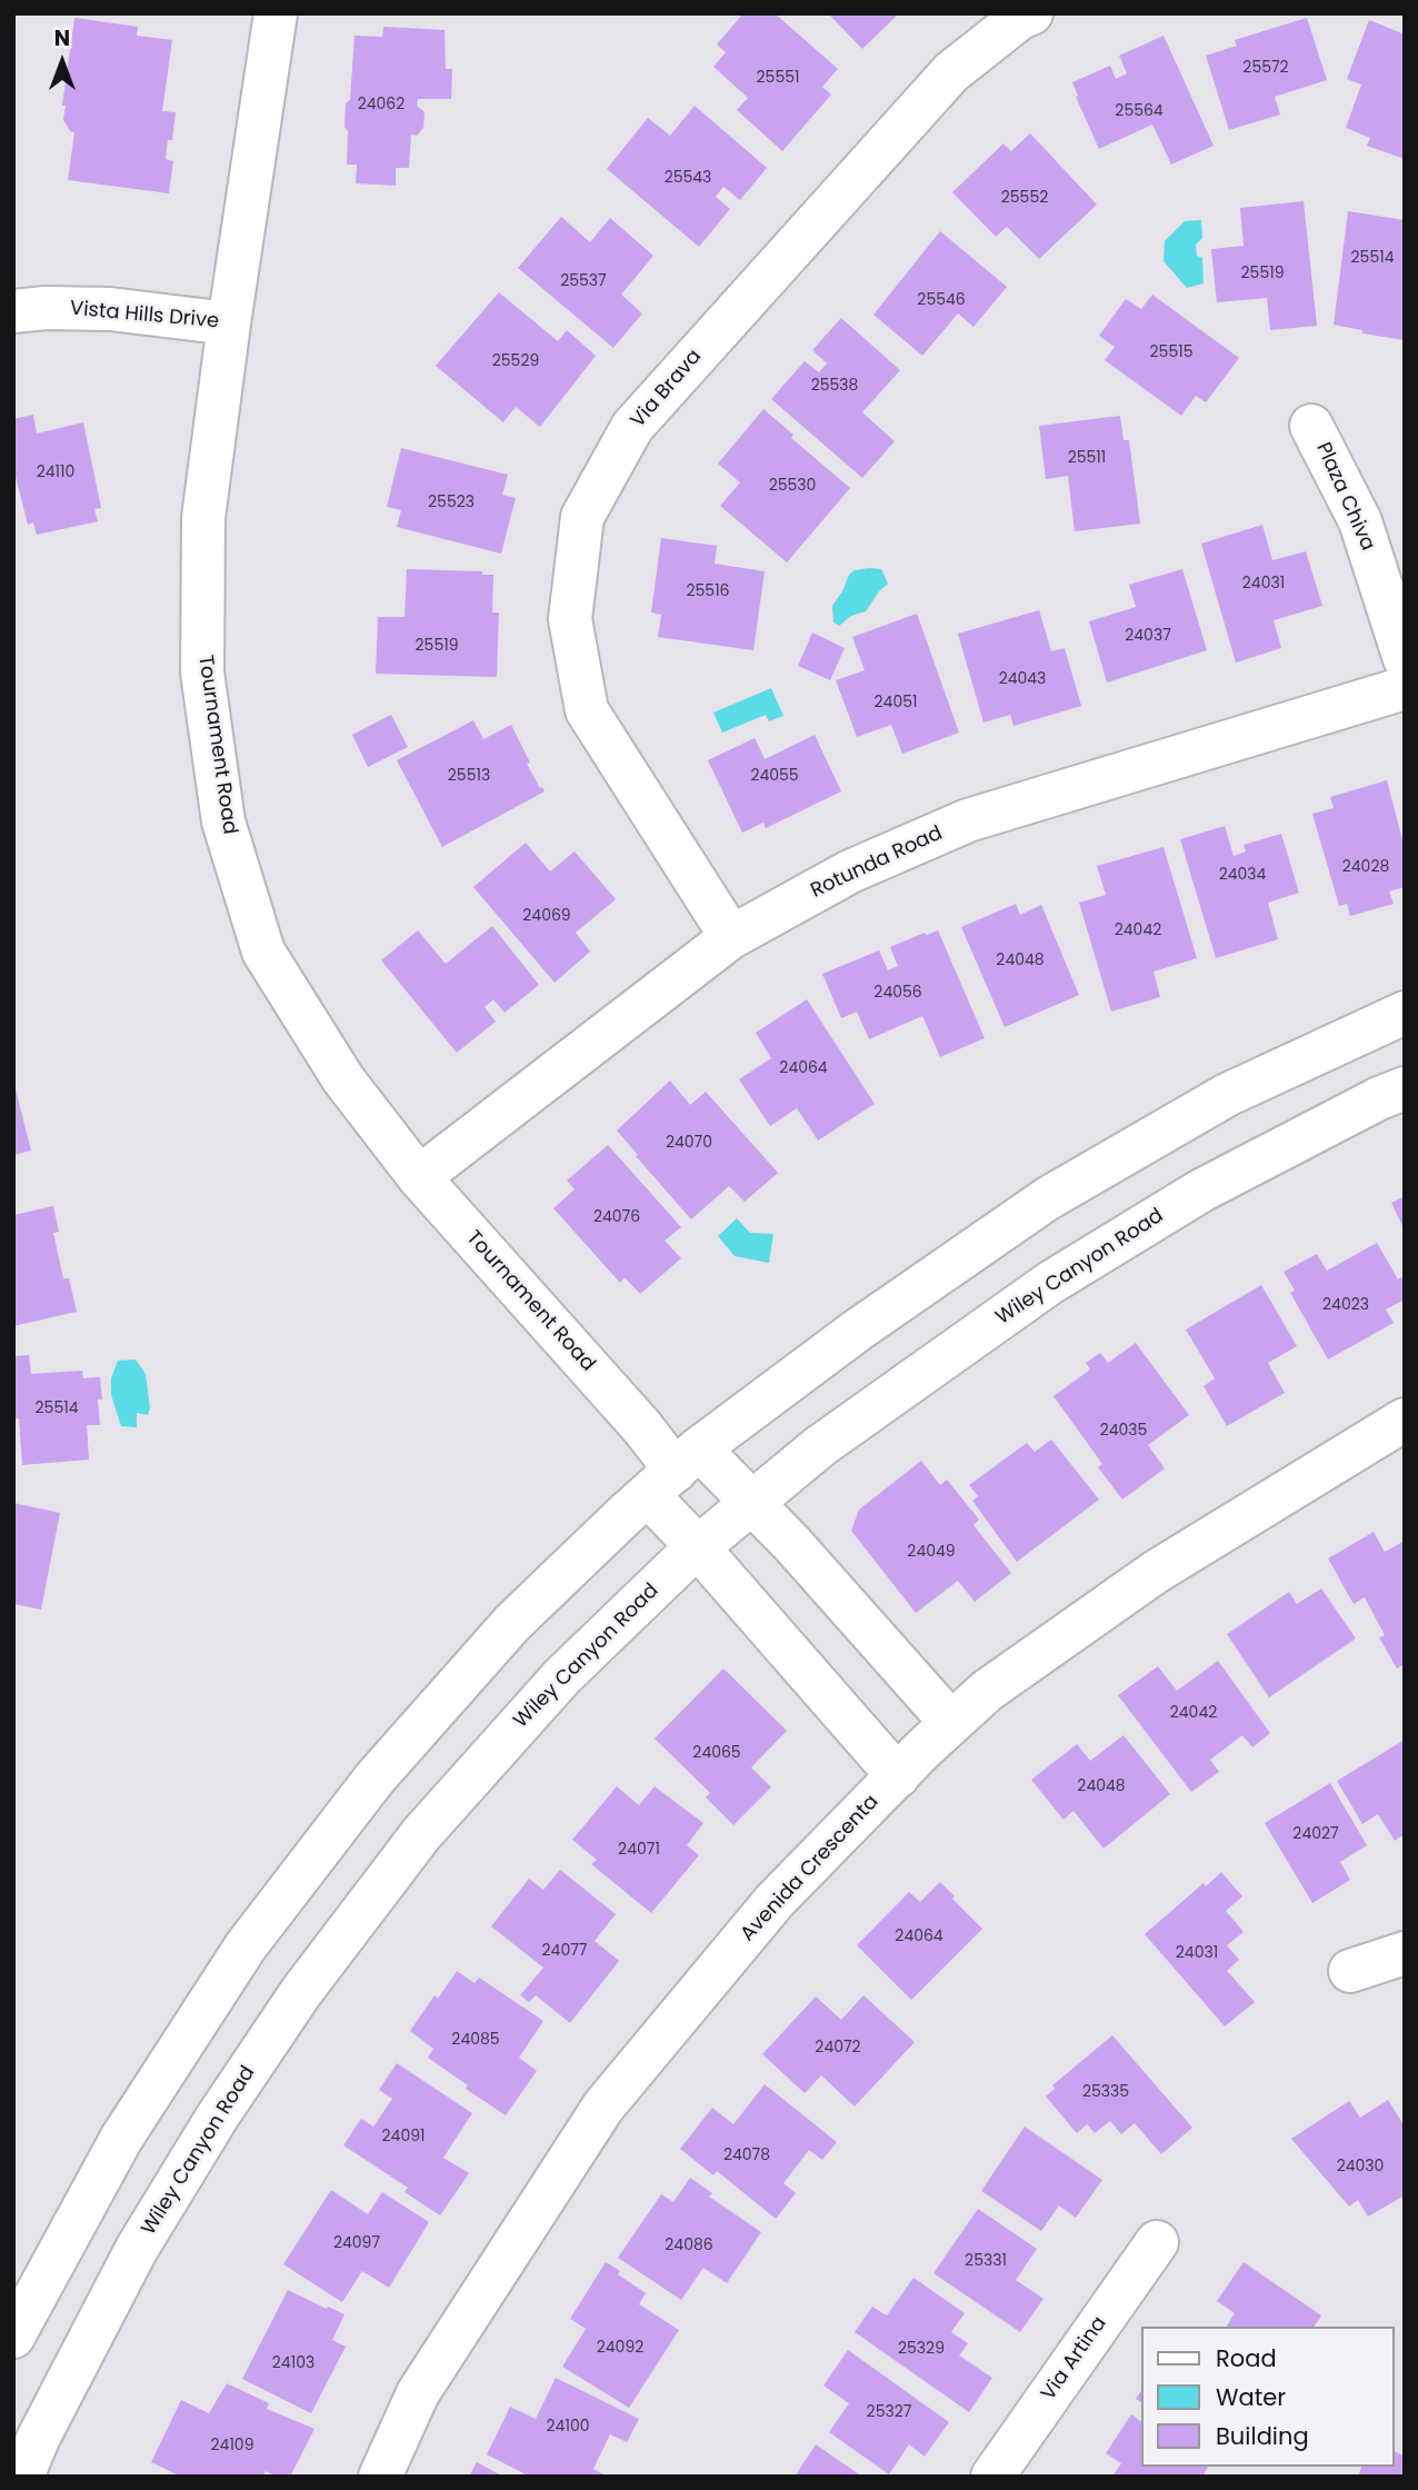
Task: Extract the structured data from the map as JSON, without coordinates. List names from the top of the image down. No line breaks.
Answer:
{"streets":{"street":["Vista Hills Drive","Via Brava","Plaza Chiva","Tournament Road","Rotunda Road","Wiley Canyon Road","Avenida Crescenta","Via Artina"]},"crossings":[["Vista Hills Drive","Tournament Road"],["Via Brava","Rotunda Road"],["Tournament Road","Rotunda Road"],["Tournament Road","Wiley Canyon Road"],["Tournament Road","Avenida Crescenta"]],"house_numbers":["25572","25551","24062","25564","25543","25552","25514","25519","25537","25546","25515","25529","25538","25511","24110","25530","25523","24031","25516","24037","25519","24043","24051","25513","24055","24028","24034","24069","24042","24048","24056","24064","24070","24076","24023","25514","24035","24049","24042","24065","24048","24027","24071","24064","24077","24031","24085","24072","25335","24091","24078","24030","24097","24086","25331","24092","25329","24103","25327","24100","24109"],"legend":["Road","Water","Building"],"north":"top"}
